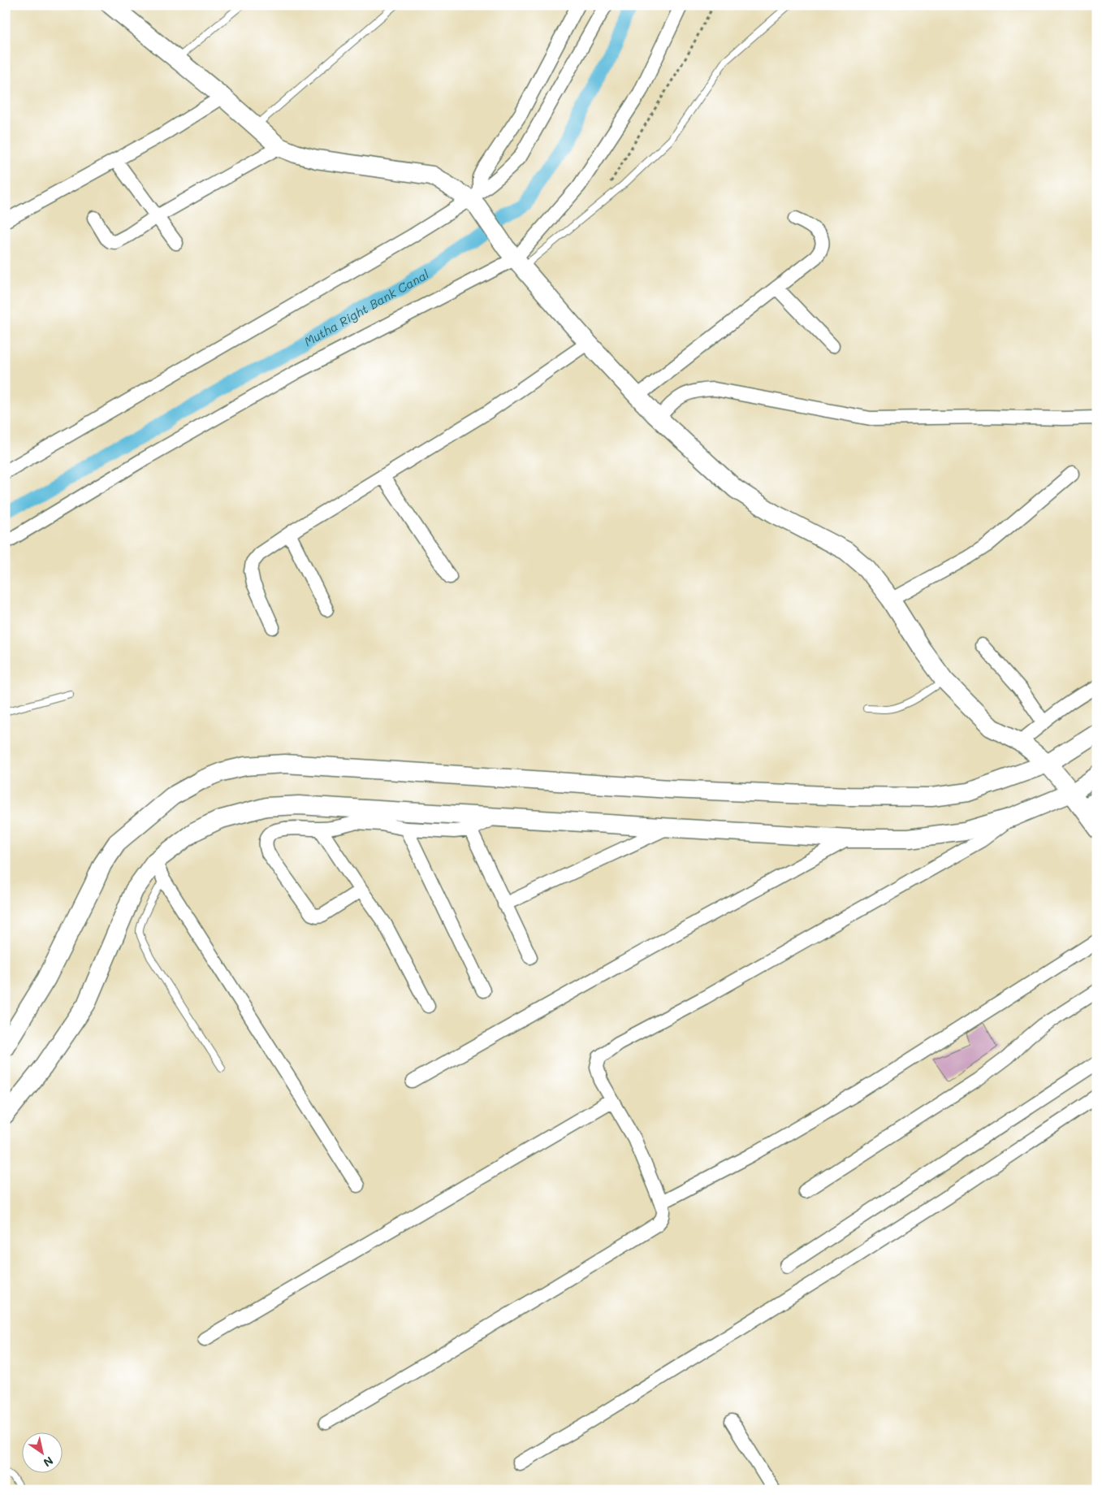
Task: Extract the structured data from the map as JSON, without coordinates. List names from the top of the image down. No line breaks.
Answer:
{"water":["Mutha Right Bank Canal"],"north":"bottom right"}
